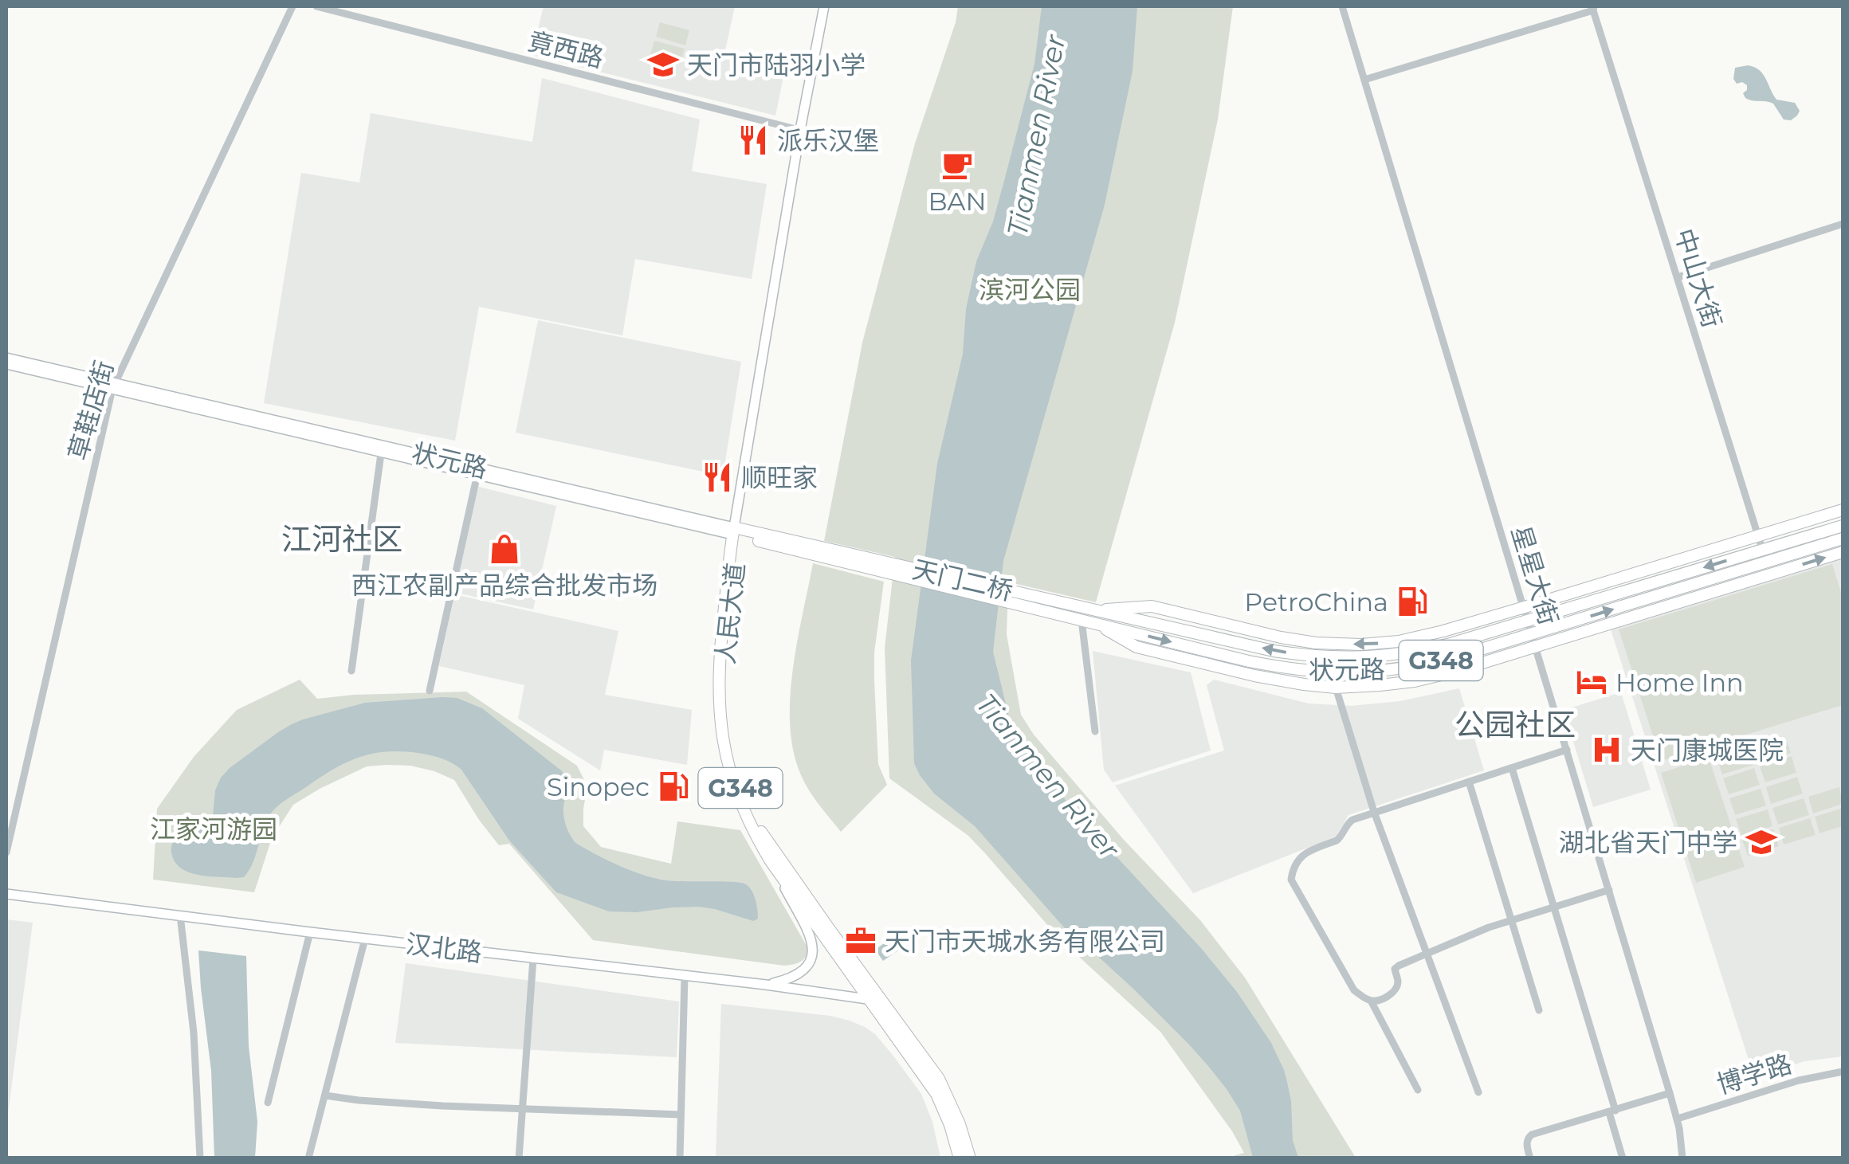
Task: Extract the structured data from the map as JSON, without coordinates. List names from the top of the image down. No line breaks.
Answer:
{"streets":{"highway":["状元路","天门二桥","人民大道","G348"],"main road":["汉北路"],"street":["竟西路","中山大街","草鞋店街","星星大街","博学路"]},"crossings":[["竟西路","人民大道"],["中山大街","状元路"],["草鞋店街","状元路"],["状元路","星星大街"],["状元路","天门二桥"],["状元路","人民大道"],["星星大街","博学路"],["人民大道","汉北路"]],"districts":["江河社区","公园社区"],"water":["Tianmen River"],"parks":["滨河公园","江家河游园"],"places":{"school or university":["天门市陆羽小学","湖北省天门中学"],"restaurant":["派乐汉堡","顺旺家"],"cafe":["BAN"],"shop":["西江农副产品综合批发市场"],"fuel station":["PetroChina","Sinopec"],"hotel":["Home Inn"],"hospital":["天门康城医院"],"office":["天门市天城水务有限公司"]}}
